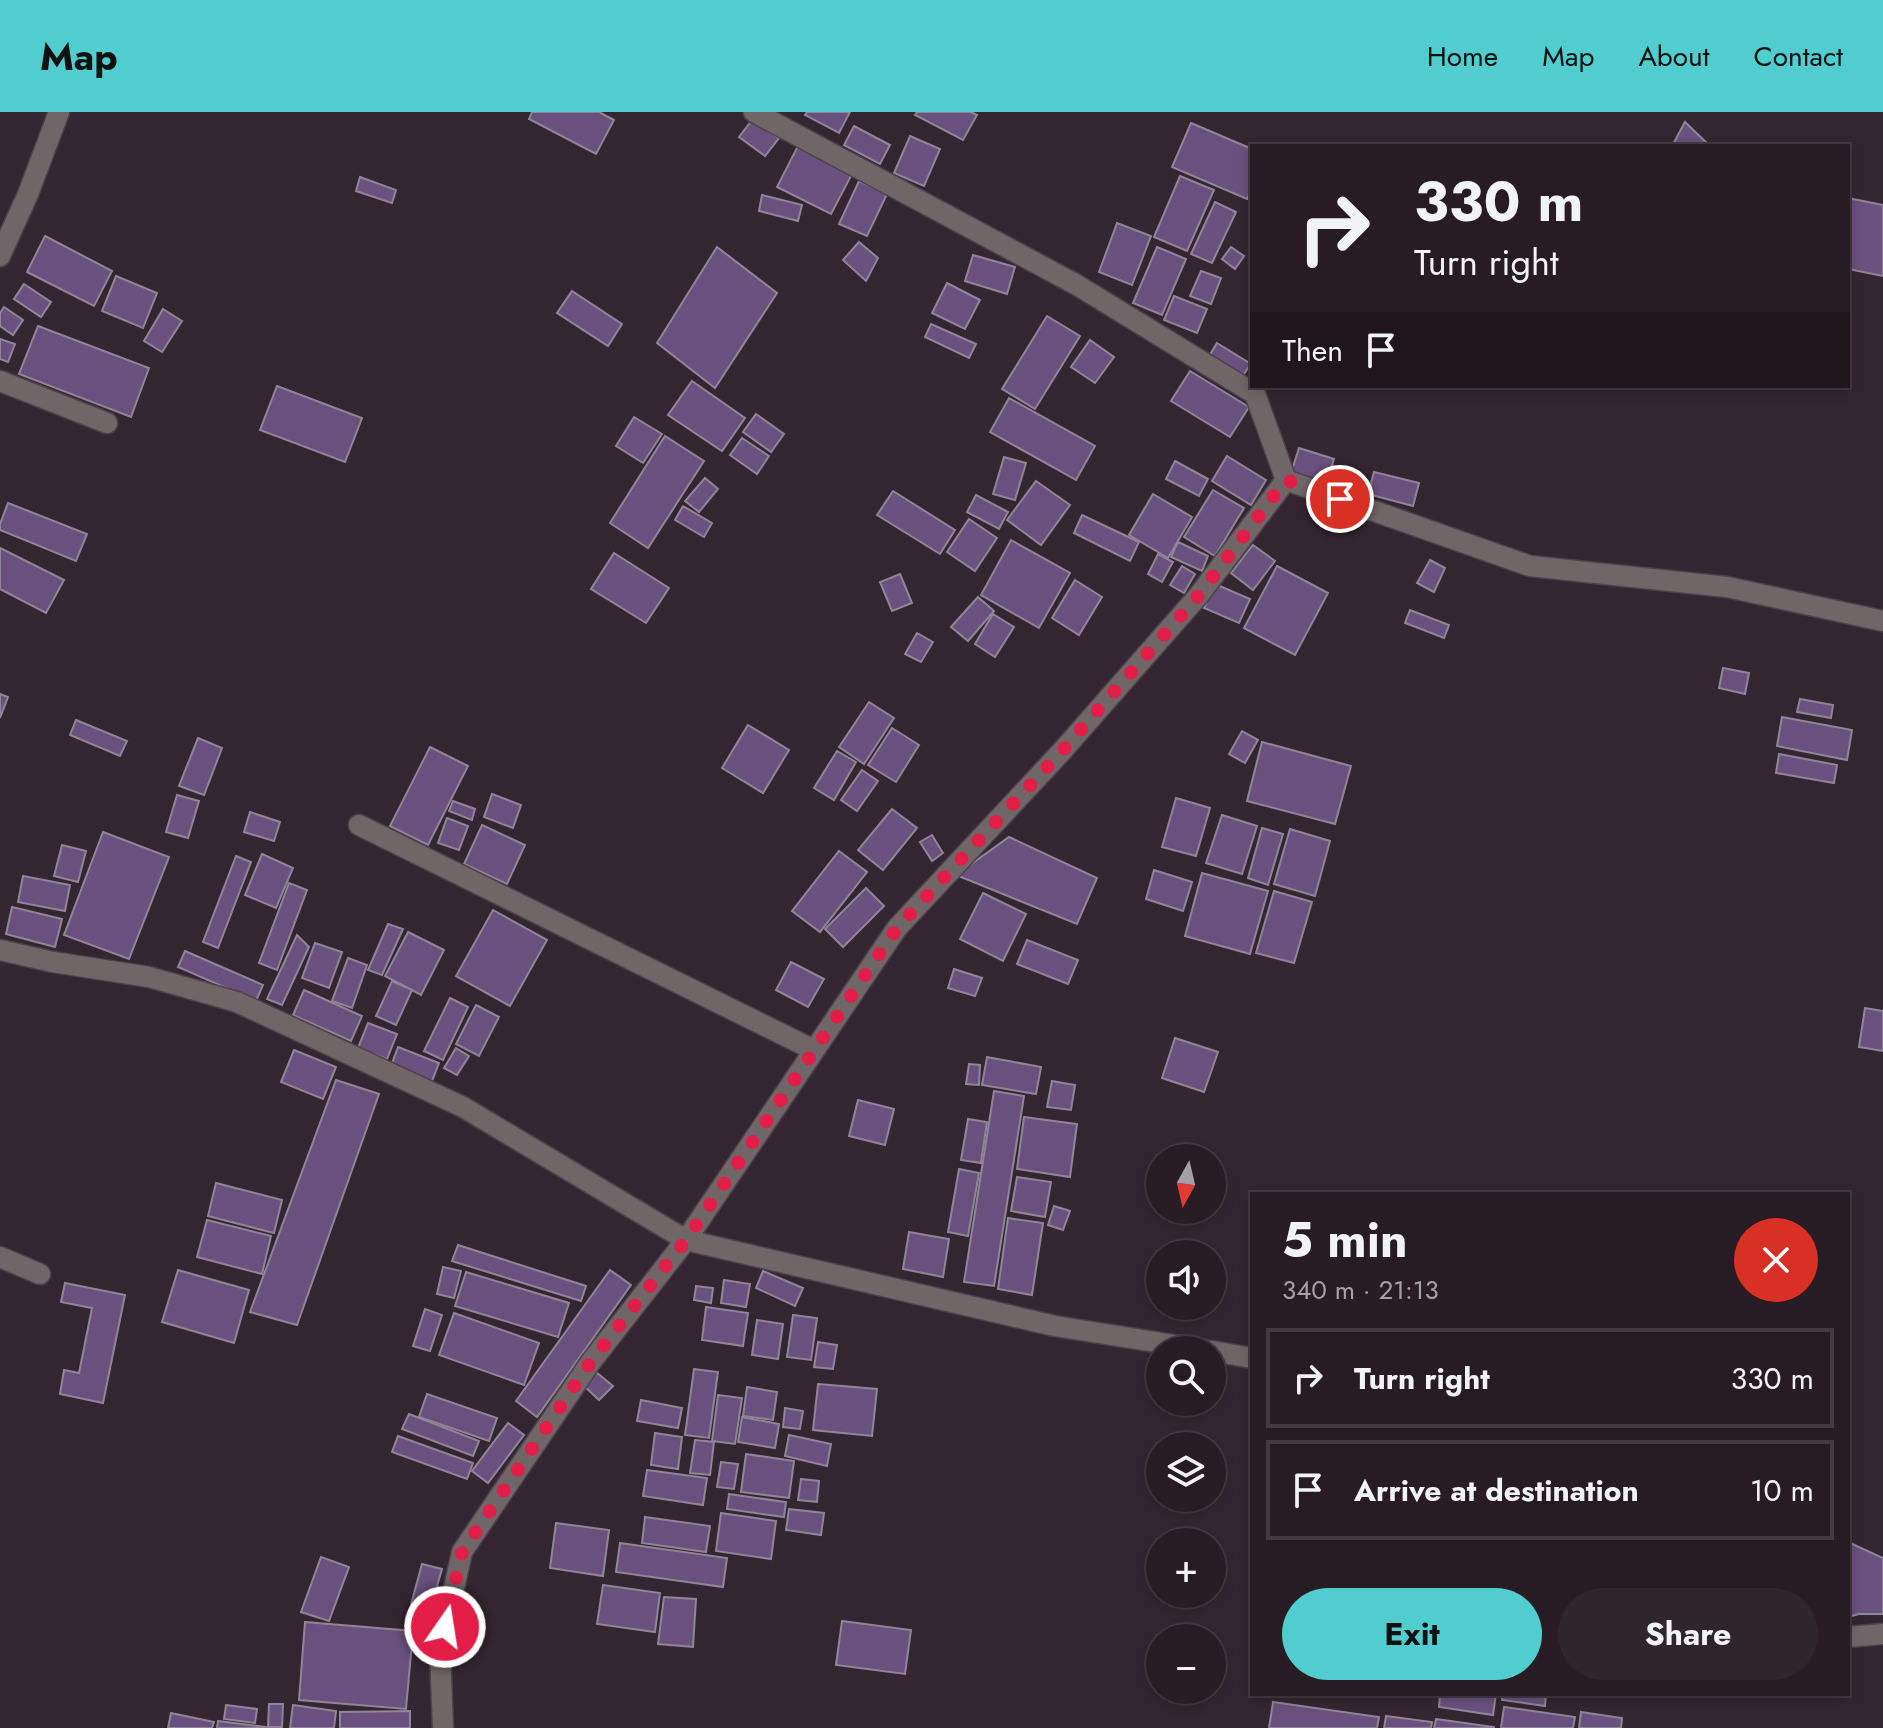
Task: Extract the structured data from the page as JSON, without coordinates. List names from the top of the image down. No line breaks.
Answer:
{"north":"bottom","page":{"header":"Map","nav":["Home","Map","About","Contact"],"turn":["330 m","Turn right"],"then":"Then","map_buttons":["+","−"],"heading":["5 min","340 m · 21:13"],"list":[{"name":"Turn right","value":"330 m"},{"name":"Arrive at destination","value":"10 m"}],"buttons":["Exit","Share"]}}
